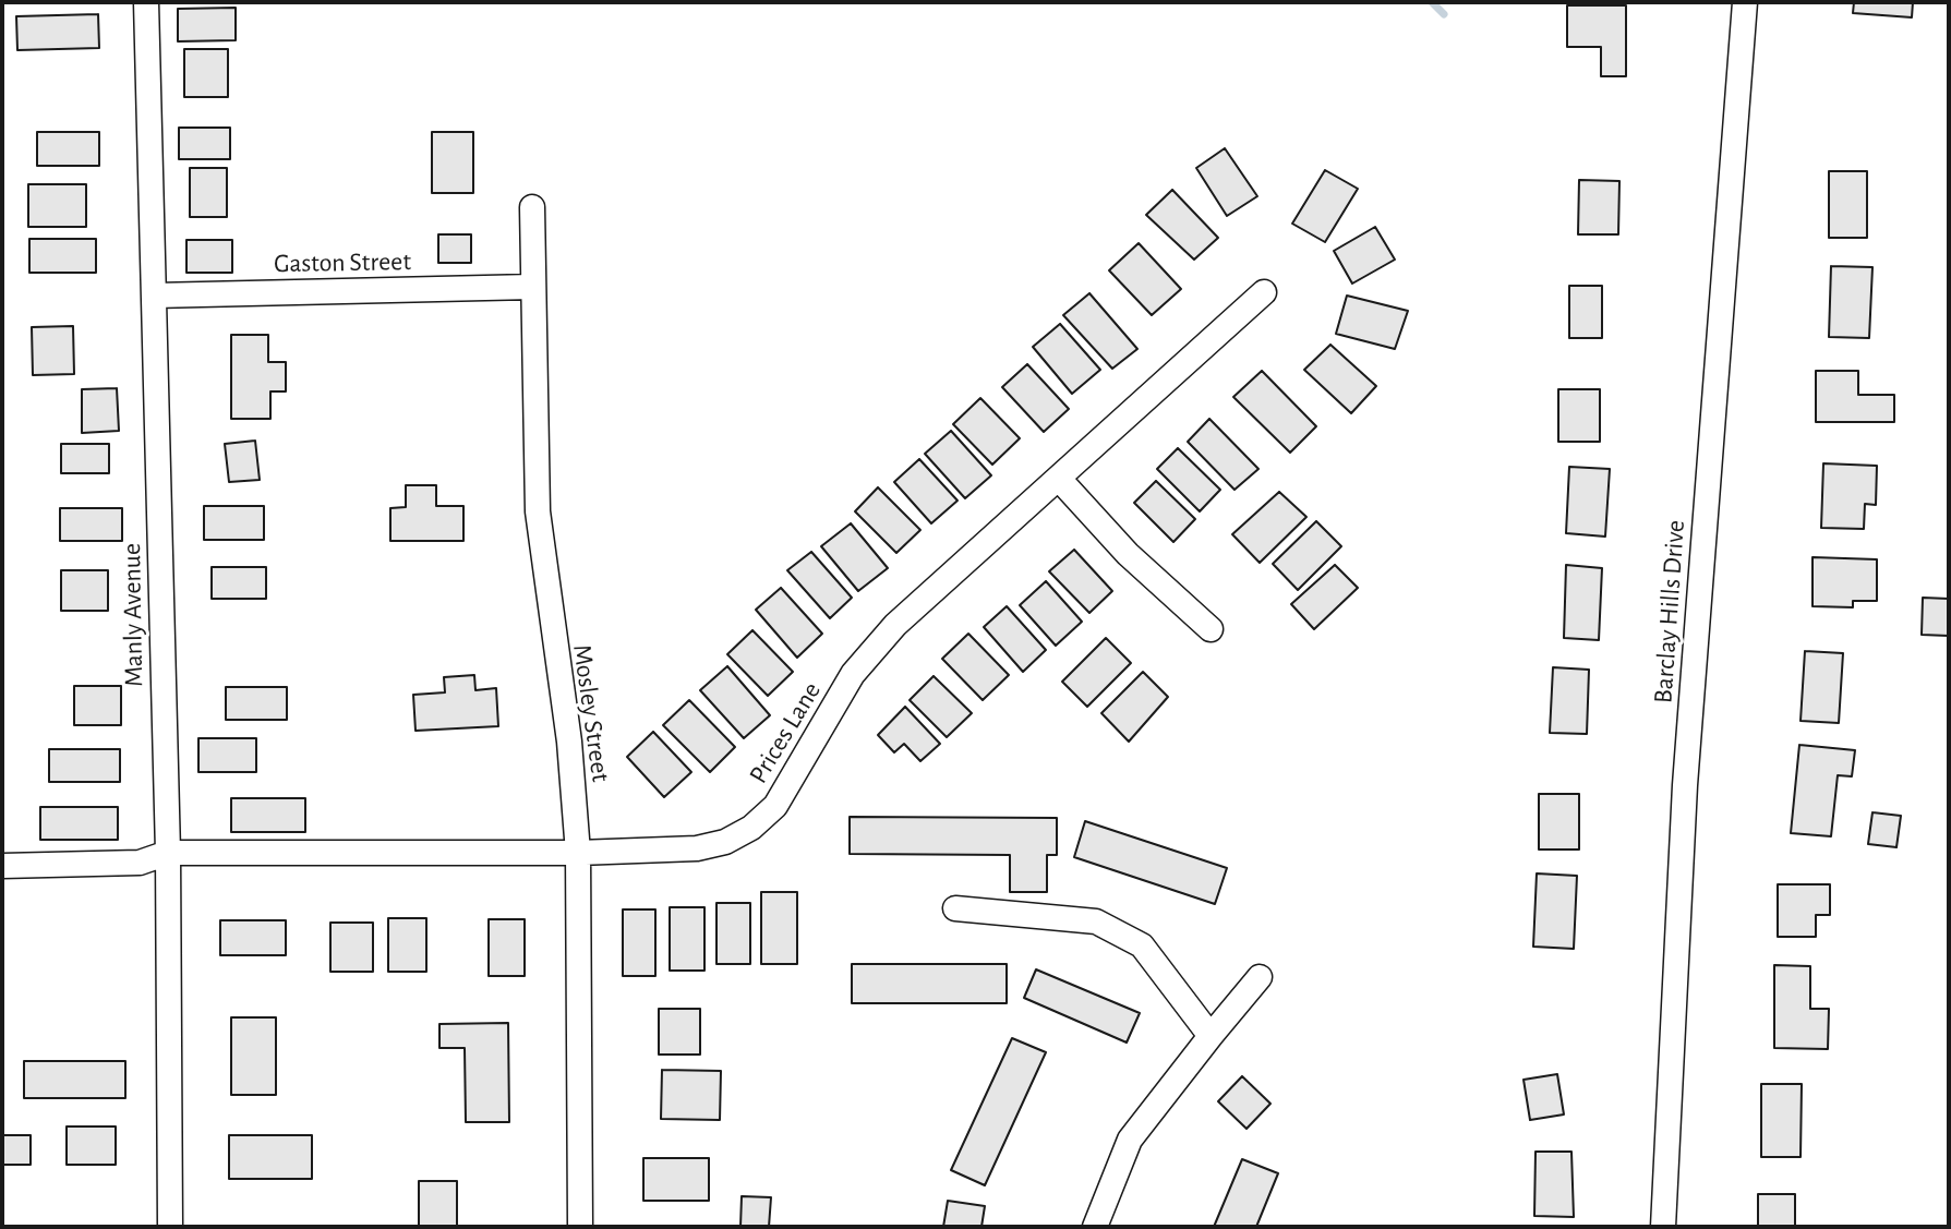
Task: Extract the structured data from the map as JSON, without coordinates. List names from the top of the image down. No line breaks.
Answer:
{"streets":{"street":["Gaston Street","Barclay Hills Drive","Manly Avenue","Mosley Street","Prices Lane"]},"crossings":[["Gaston Street","Manly Avenue"],["Gaston Street","Mosley Street"],["Manly Avenue","Prices Lane"],["Mosley Street","Prices Lane"]]}
